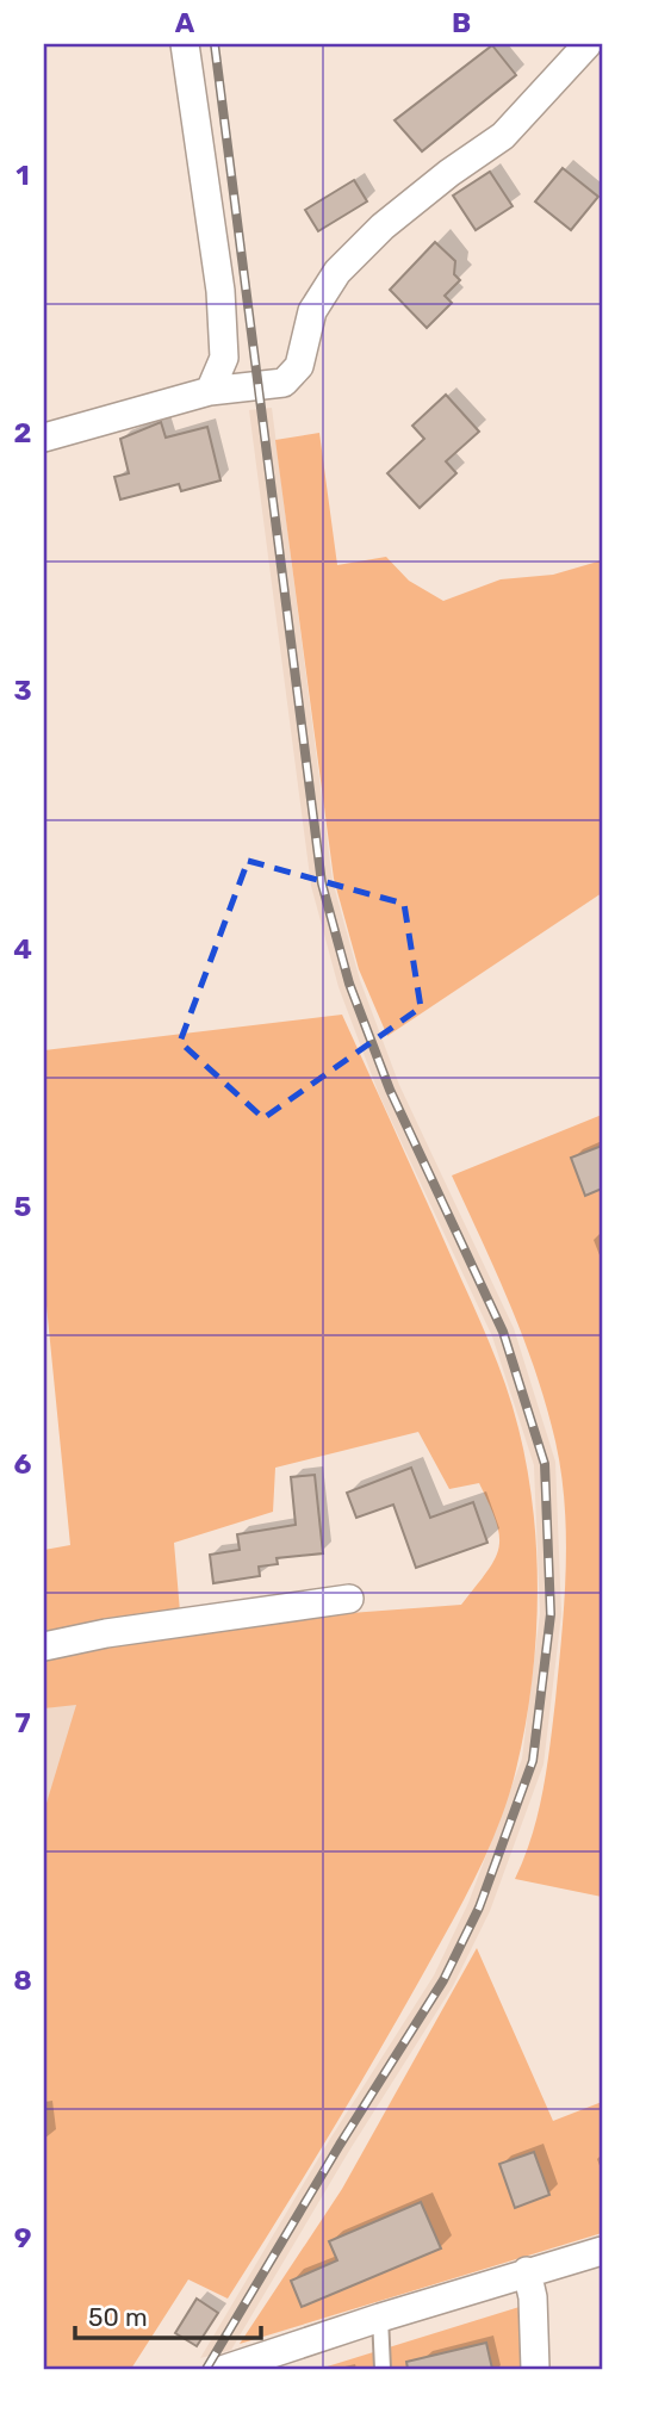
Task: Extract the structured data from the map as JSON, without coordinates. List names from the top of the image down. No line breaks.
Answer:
{"scale_bar":"50 m","grid":{"columns":["A","B"],"rows":["1","2","3","4","5","6","7","8","9"]}}
